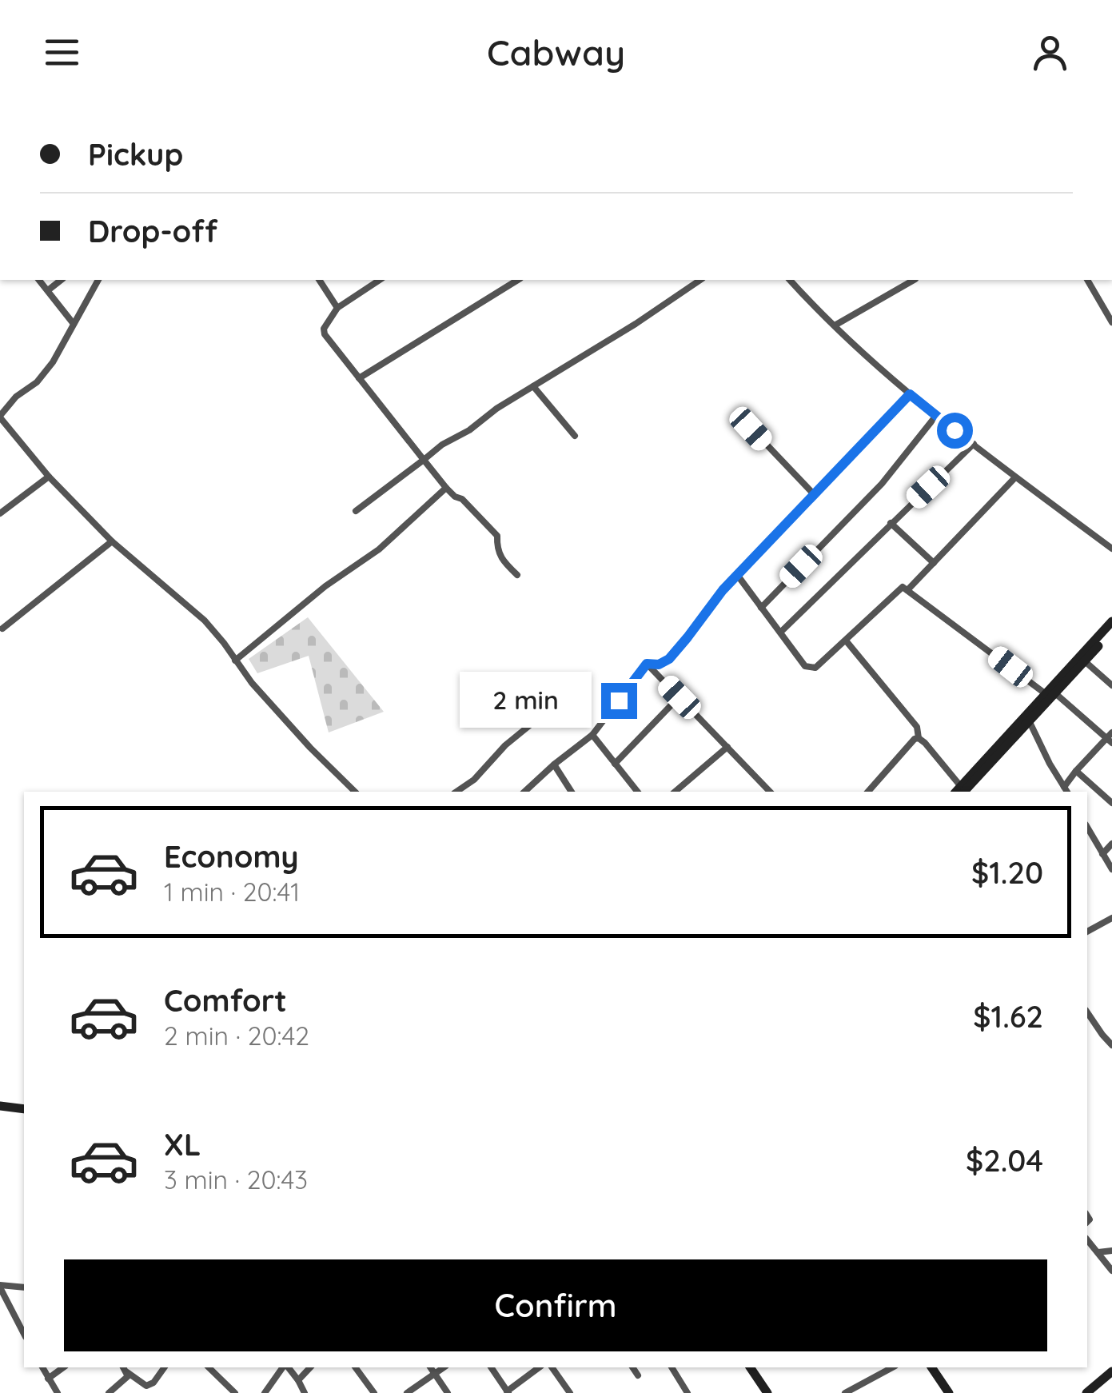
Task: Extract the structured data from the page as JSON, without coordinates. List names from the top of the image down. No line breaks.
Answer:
{"page":{"header":"Cabway","banner":["Pickup","Drop-off"],"bubble":"2 min","list":[{"name":"Economy","note":"1 min · 20:41","value":"$1.20"},{"name":"Comfort","note":"2 min · 20:42","value":"$1.62"},{"name":"XL","note":"3 min · 20:43","value":"$2.04"}],"buttons":"Confirm"}}
